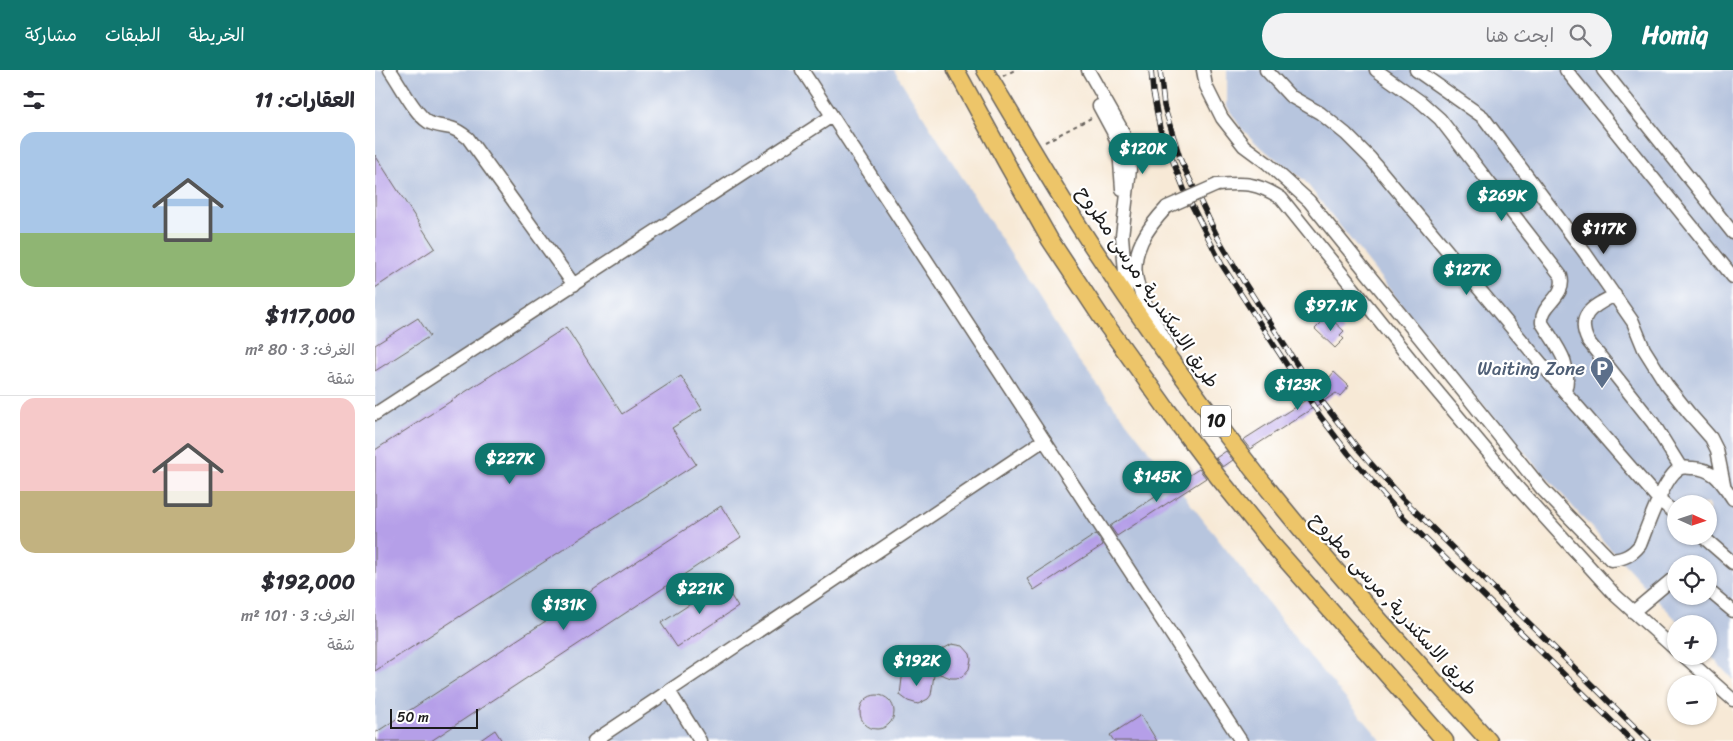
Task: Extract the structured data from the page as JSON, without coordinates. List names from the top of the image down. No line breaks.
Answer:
{"streets":{"main road":["طريق الاسكندرية, مرسى مطروح","10"]},"places":{"parking":["Waiting Zone"]},"scale_bar":"50 m","north":"right","page":{"header":"Homiq","search":"ابحث هنا","nav":["الخريطة","الطبقات","مشاركة"],"heading":"العقارات: 11","list":[{"name":"$117,000","note":"الغرف: 3 · 80 m² · شقة"},{"name":"$192,000","note":"الغرف: 3 · 101 m² · شقة"}],"price":["$120K","$269K","$117K","$127K","$97.1K","$123K","$227K","$145K","$221K","$131K","$192K"],"map_buttons":["+","−"],"scale":"50 m"}}
